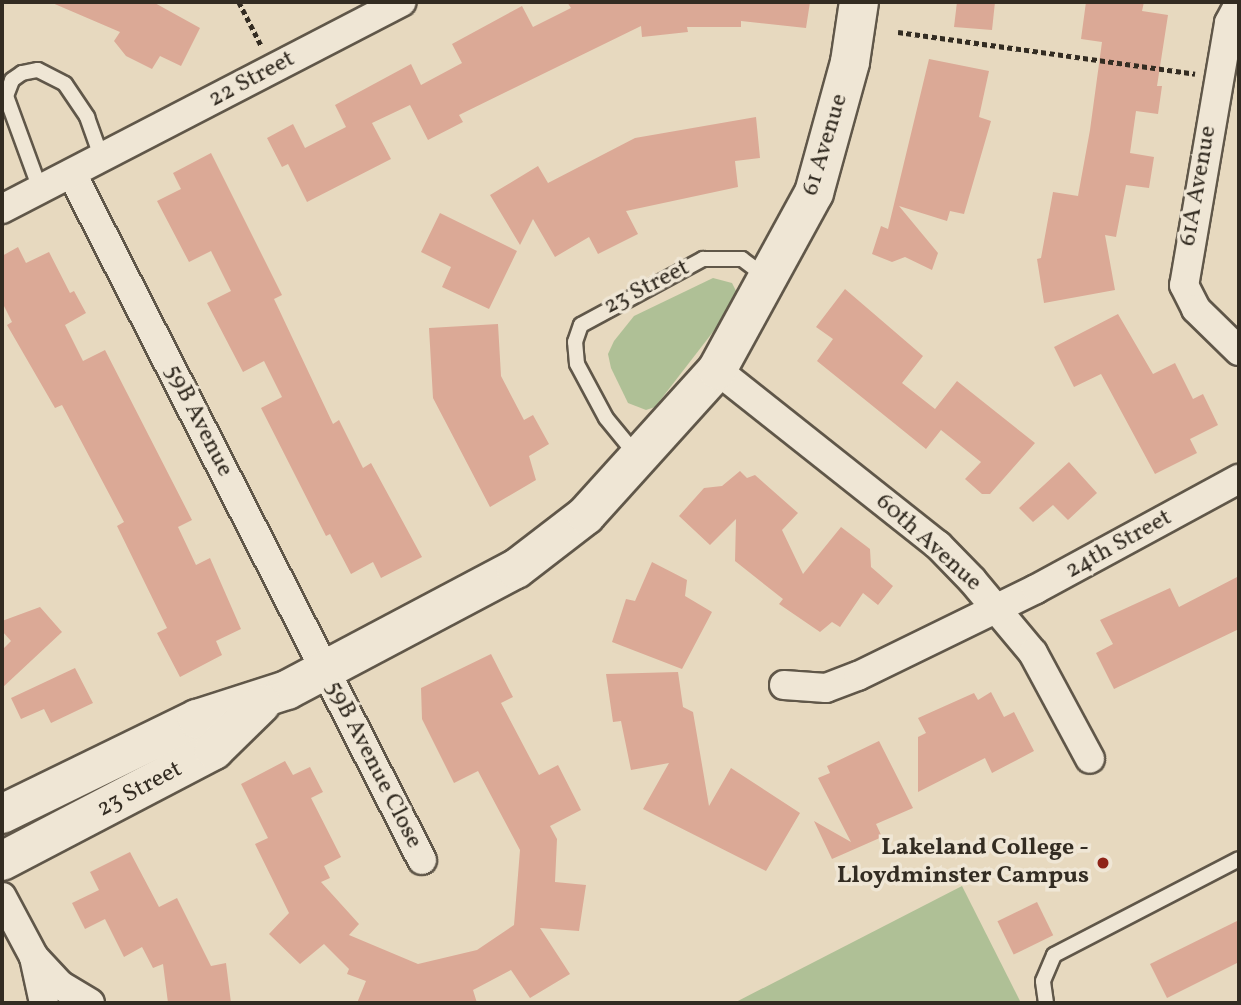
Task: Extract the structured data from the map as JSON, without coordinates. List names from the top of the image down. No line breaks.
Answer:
{"streets":{"street":["22 Street","61 Avenue","61A Avenue","23 Street","59B Avenue","60th Avenue","24th Street","59B Avenue Close"]},"crossings":[["22 Street","59B Avenue"],["61 Avenue","23 Street"],["23 Street","59B Avenue"],["23 Street","60th Avenue"],["23 Street","59B Avenue Close"],["59B Avenue","59B Avenue Close"],["60th Avenue","24th Street"]],"places":["Lakeland College - Lloydminster Campus"]}
